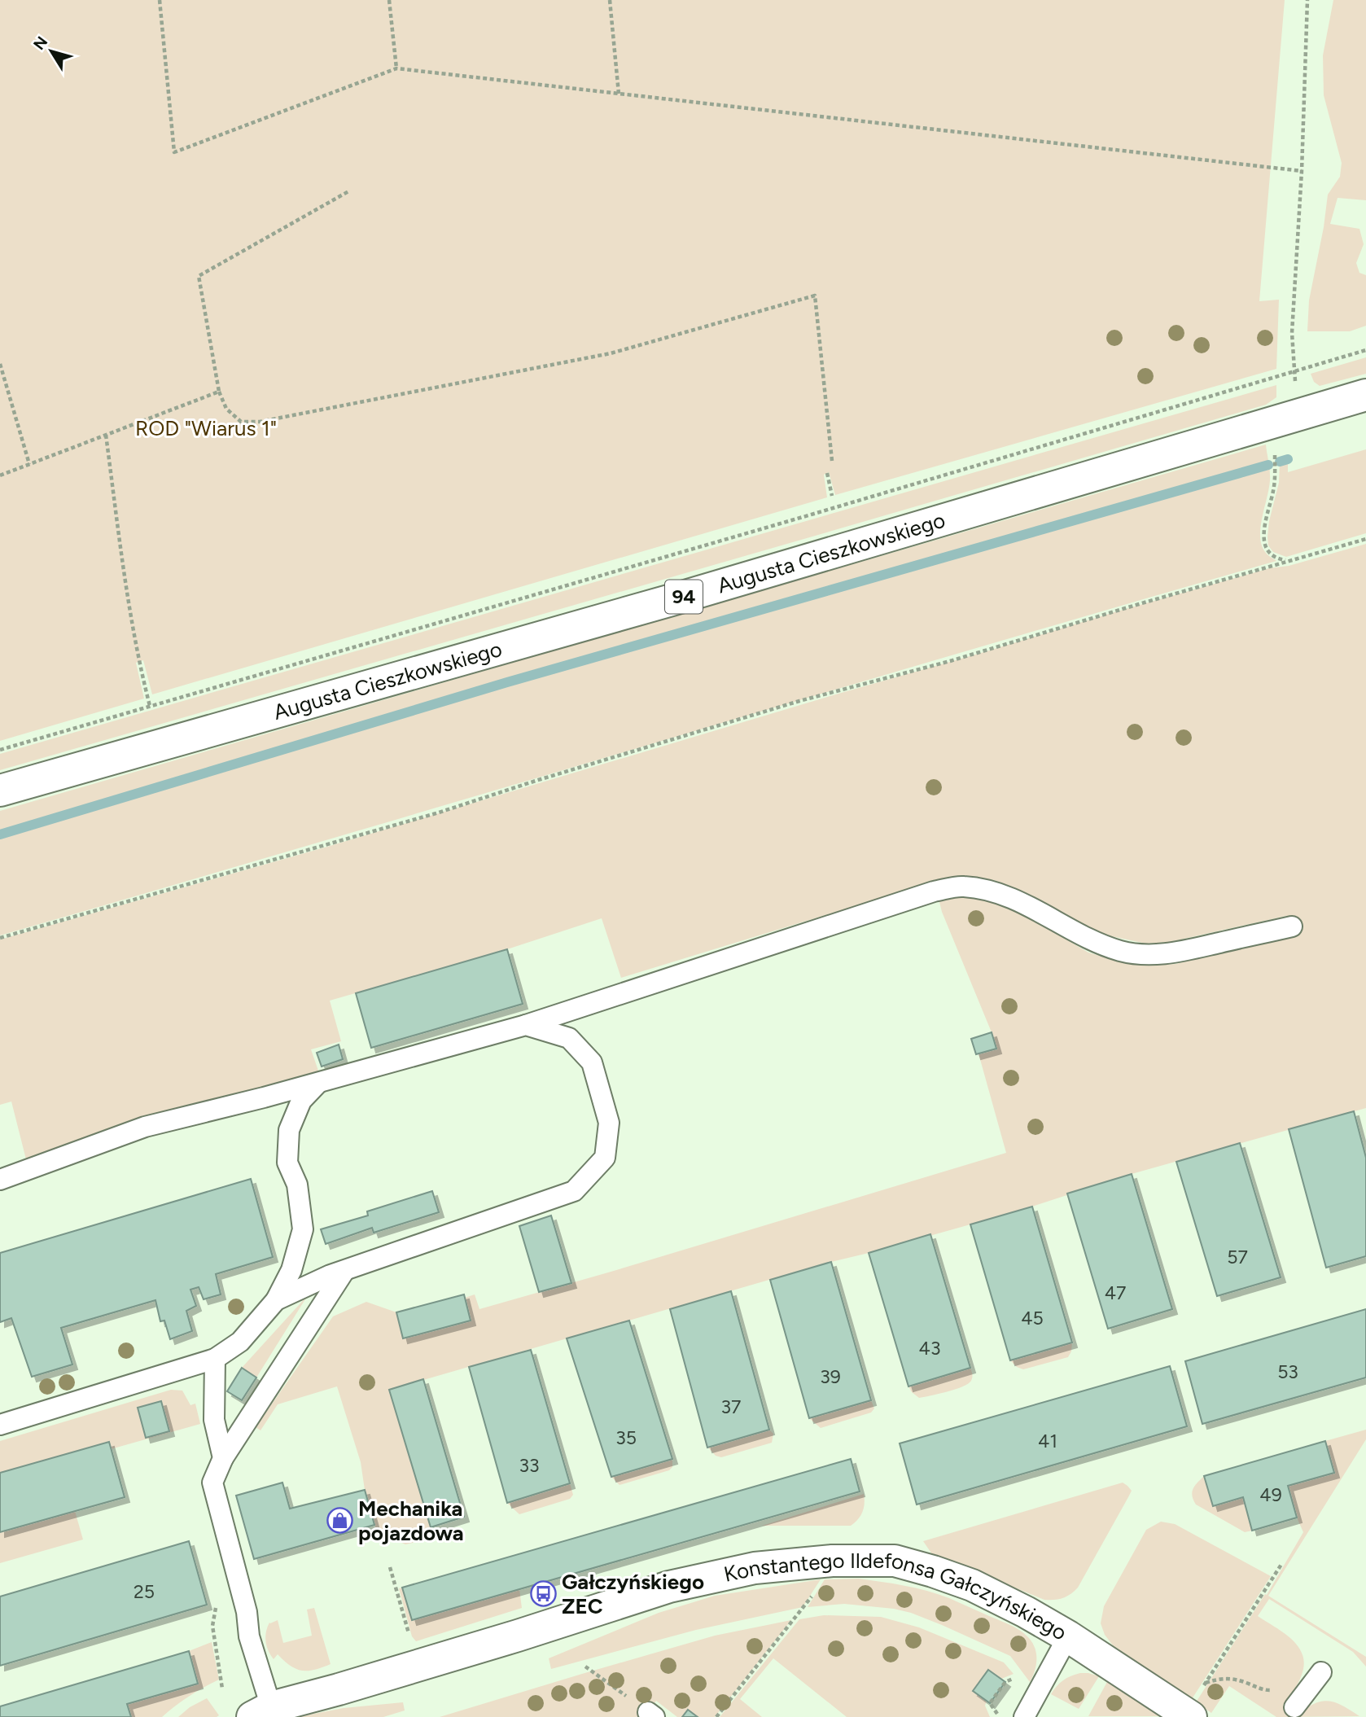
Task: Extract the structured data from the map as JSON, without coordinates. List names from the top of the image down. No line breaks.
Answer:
{"streets":{"main road":["Augusta Cieszkowskiego","94","Konstantego Ildefonsa Gałczyńskiego"]},"parks":["ROD \"Wiarus 1\""],"places":{"shop":["Mechanika pojazdowa"],"bus stop":["Gałczyńskiego ZEC"]},"house_numbers":["57","47","45","43","53","39","37","35","41","33","49","25"],"north":"top left"}
